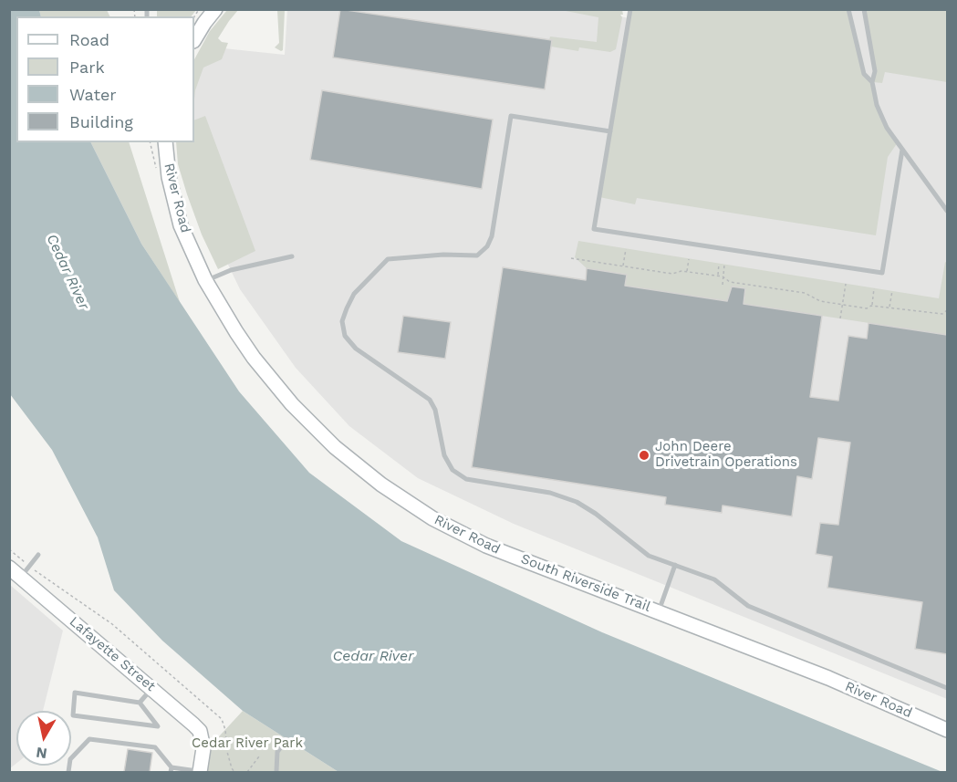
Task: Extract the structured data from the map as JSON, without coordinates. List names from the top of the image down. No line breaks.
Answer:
{"streets":{"main road":["River Road","Lafayette Street"]},"water":["Cedar River"],"parks":["Cedar River Park"],"places":["John Deere Drivetrain Operations"],"legend":["Road","Park","Water","Building"],"north":"bottom"}
